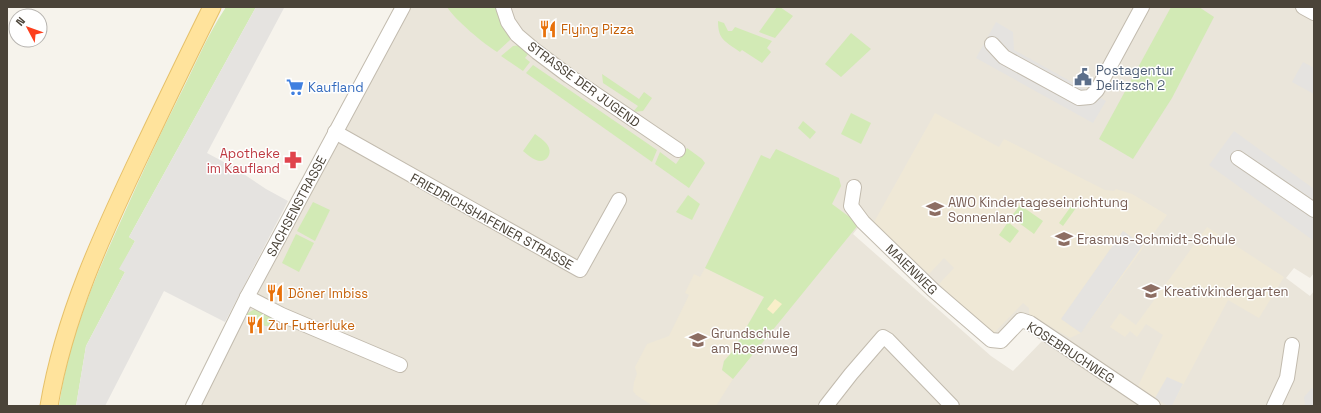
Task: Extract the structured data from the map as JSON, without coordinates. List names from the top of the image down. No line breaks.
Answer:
{"streets":{"street":["STRASSE DER JUGEND","SACHSENSTRASSE","FRIEDRICHSHAFENER STRASSE","MAIENWEG","KOSEBRUCHWEG"]},"crossings":[["SACHSENSTRASSE","FRIEDRICHSHAFENER STRASSE"],["MAIENWEG","KOSEBRUCHWEG"]],"places":{"restaurant":["Flying Pizza","Döner Imbiss","Zur Futterluke"],"public building":["Postagentur Delitzsch 2"],"supermarket":["Kaufland"],"pharmacy":["Apotheke im Kaufland"],"school or university":["AWO Kindertageseinrichtung Sonnenland","Erasmus-Schmidt-Schule","Kreativkindergarten","Grundschule am Rosenweg"]},"north":"top left"}
